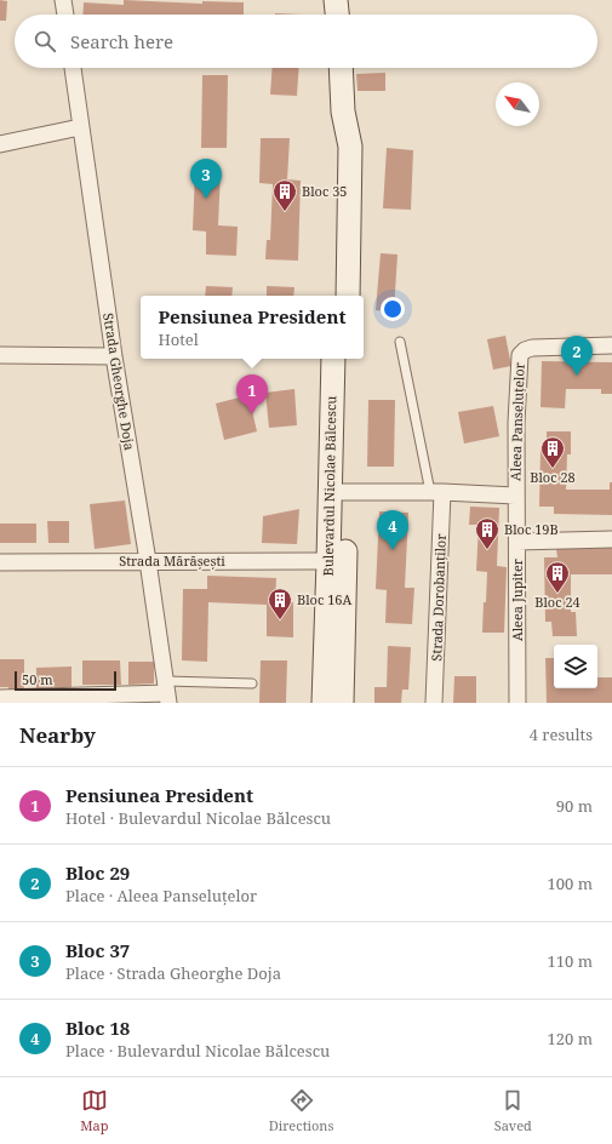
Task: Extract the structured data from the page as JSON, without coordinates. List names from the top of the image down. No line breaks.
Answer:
{"streets":{"main road":["Bulevardul Nicolae Bălcescu"],"street":["Strada Gheorghe Doja","Aleea Panseluțelor","Strada Mărășești","Strada Dorobanților","Aleea Jupiter"]},"crossings":[["Strada Gheorghe Doja","Strada Mărășești"],["Aleea Panseluțelor","Aleea Jupiter"],["Bulevardul Nicolae Bălcescu","Strada Mărășești"]],"places":{"building":["Bloc 35","Bloc 28","Bloc 19B","Bloc 24","Bloc 16A"]},"scale_bar":"50 m","north":"top left","page":{"search":"Search here","pins":["3","2","1","4"],"popup":["Pensiunea President","Hotel"],"scale":"50 m","heading":["Nearby","4 results"],"list":[{"mark":"1","name":"Pensiunea President","note":"Hotel · Bulevardul Nicolae Bălcescu","value":"90 m"},{"mark":"2","name":"Bloc 29","note":"Place · Aleea Panseluțelor","value":"100 m"},{"mark":"3","name":"Bloc 37","note":"Place · Strada Gheorghe Doja","value":"110 m"},{"mark":"4","name":"Bloc 18","note":"Place · Bulevardul Nicolae Bălcescu","value":"120 m"}],"nav":["Map","Directions","Saved"]}}
